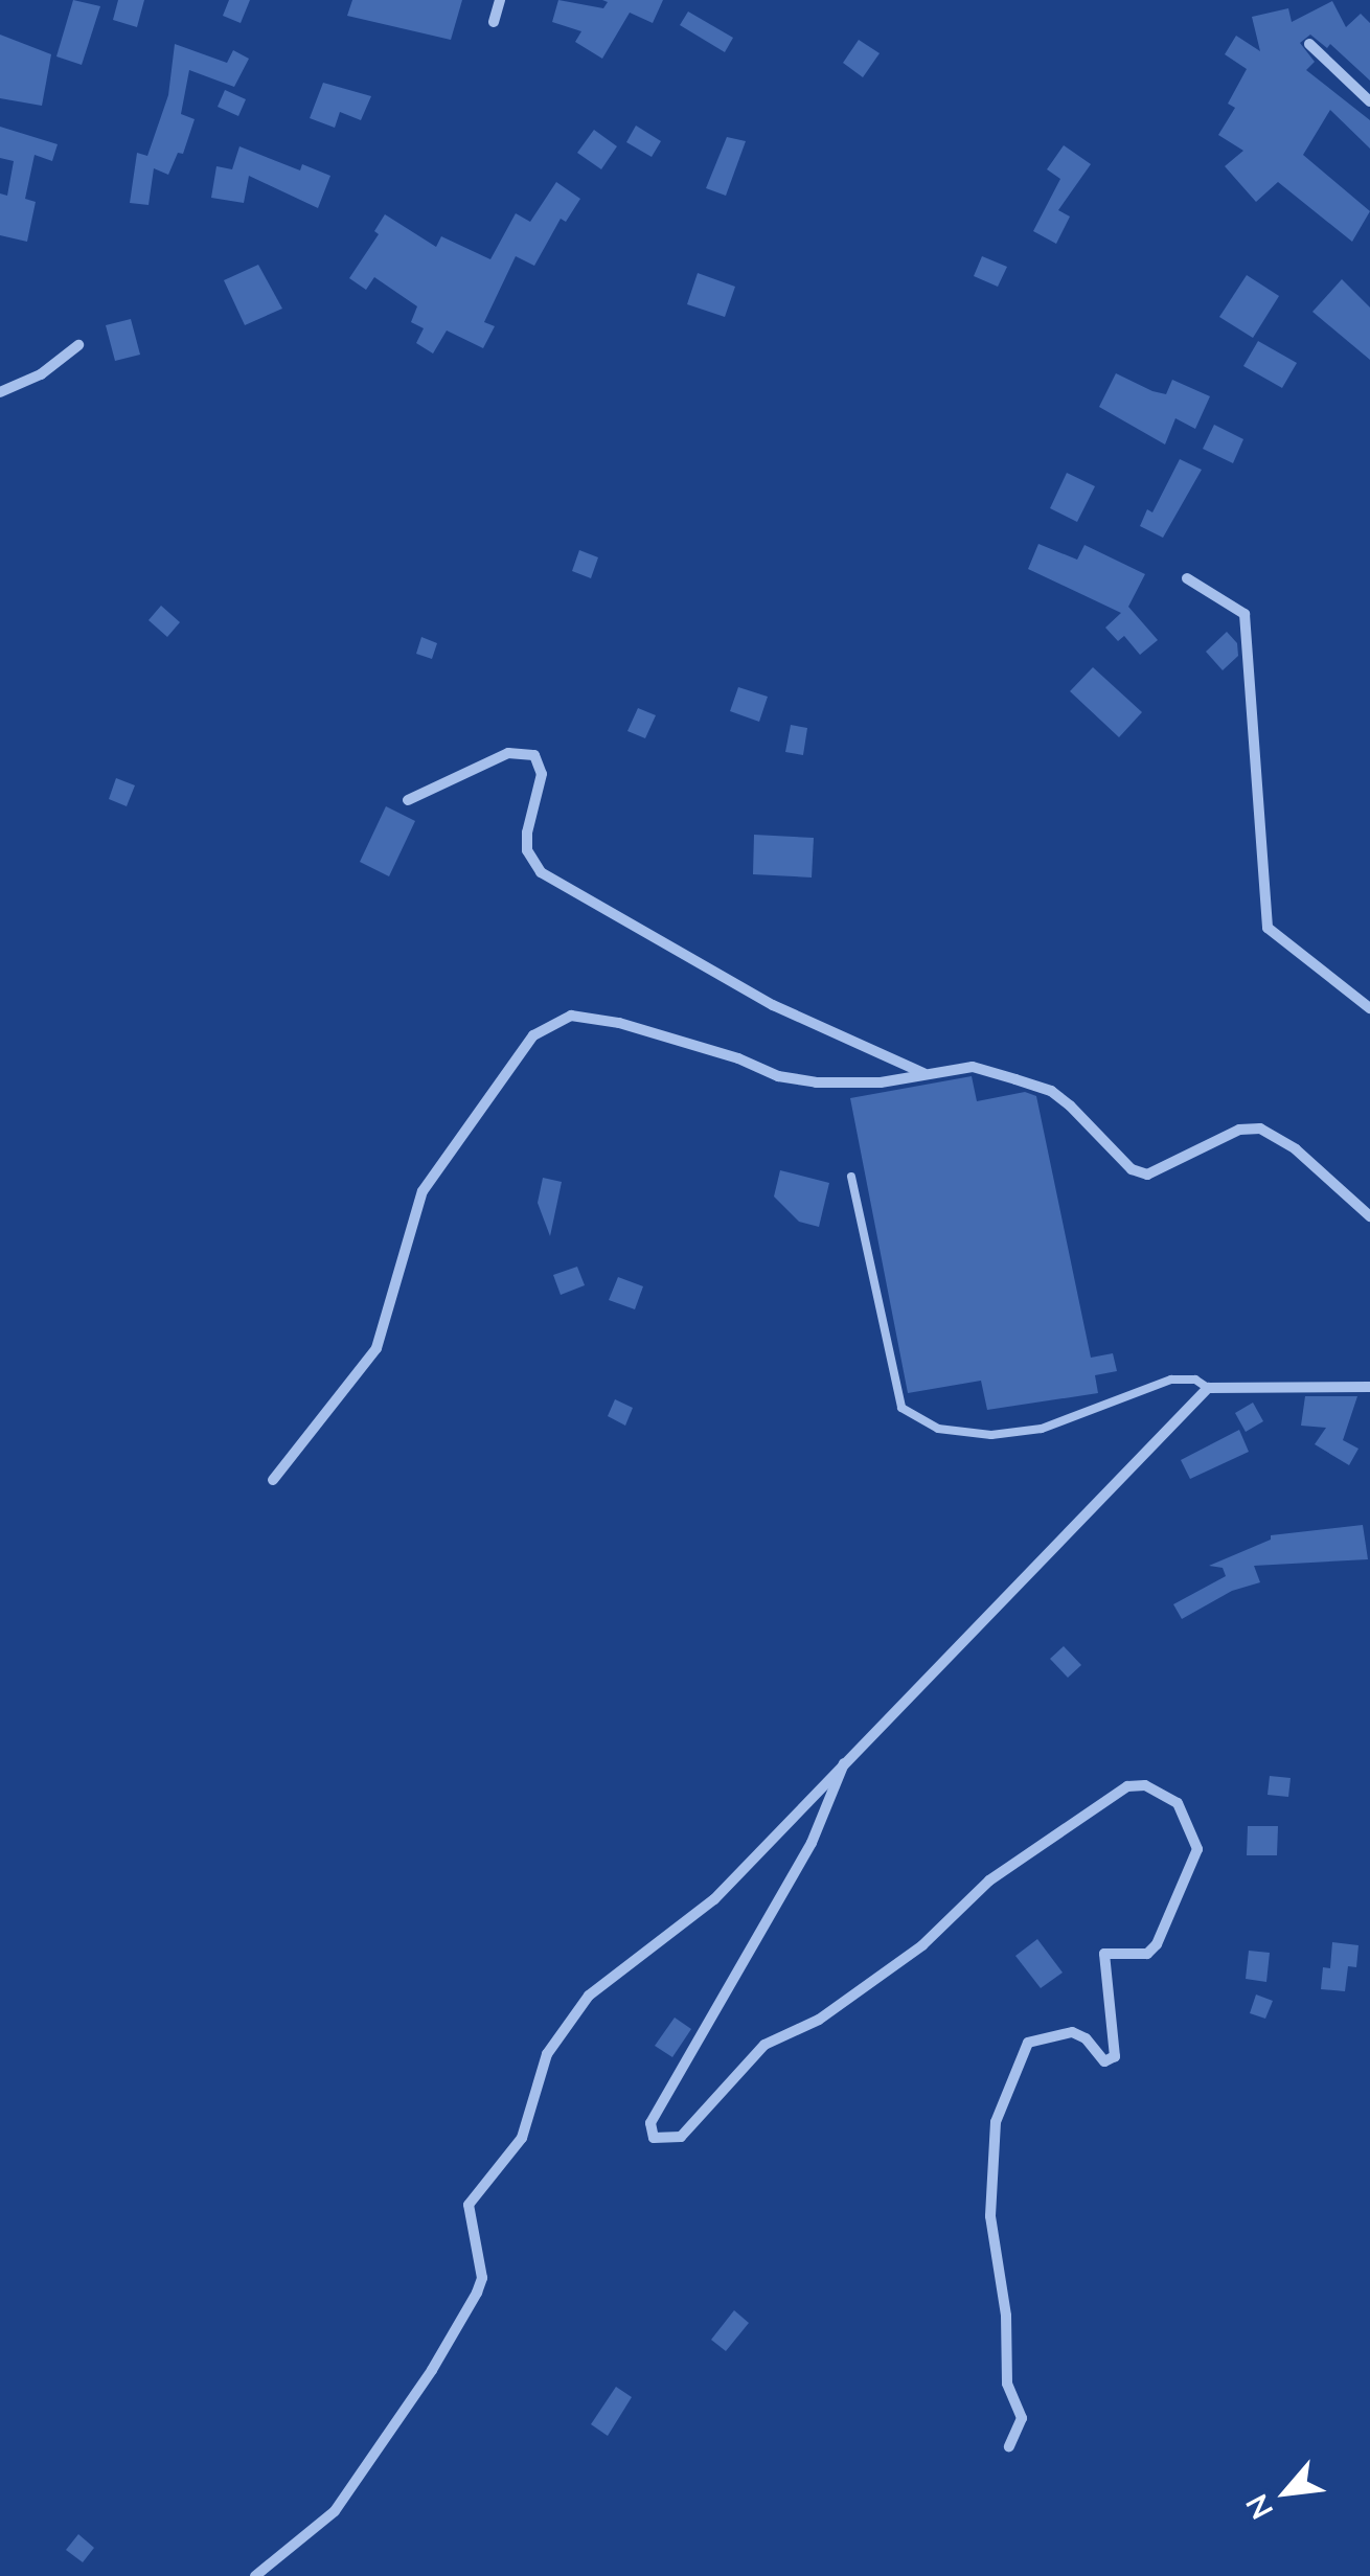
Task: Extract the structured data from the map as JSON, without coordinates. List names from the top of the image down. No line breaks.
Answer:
{"north":"bottom left"}
